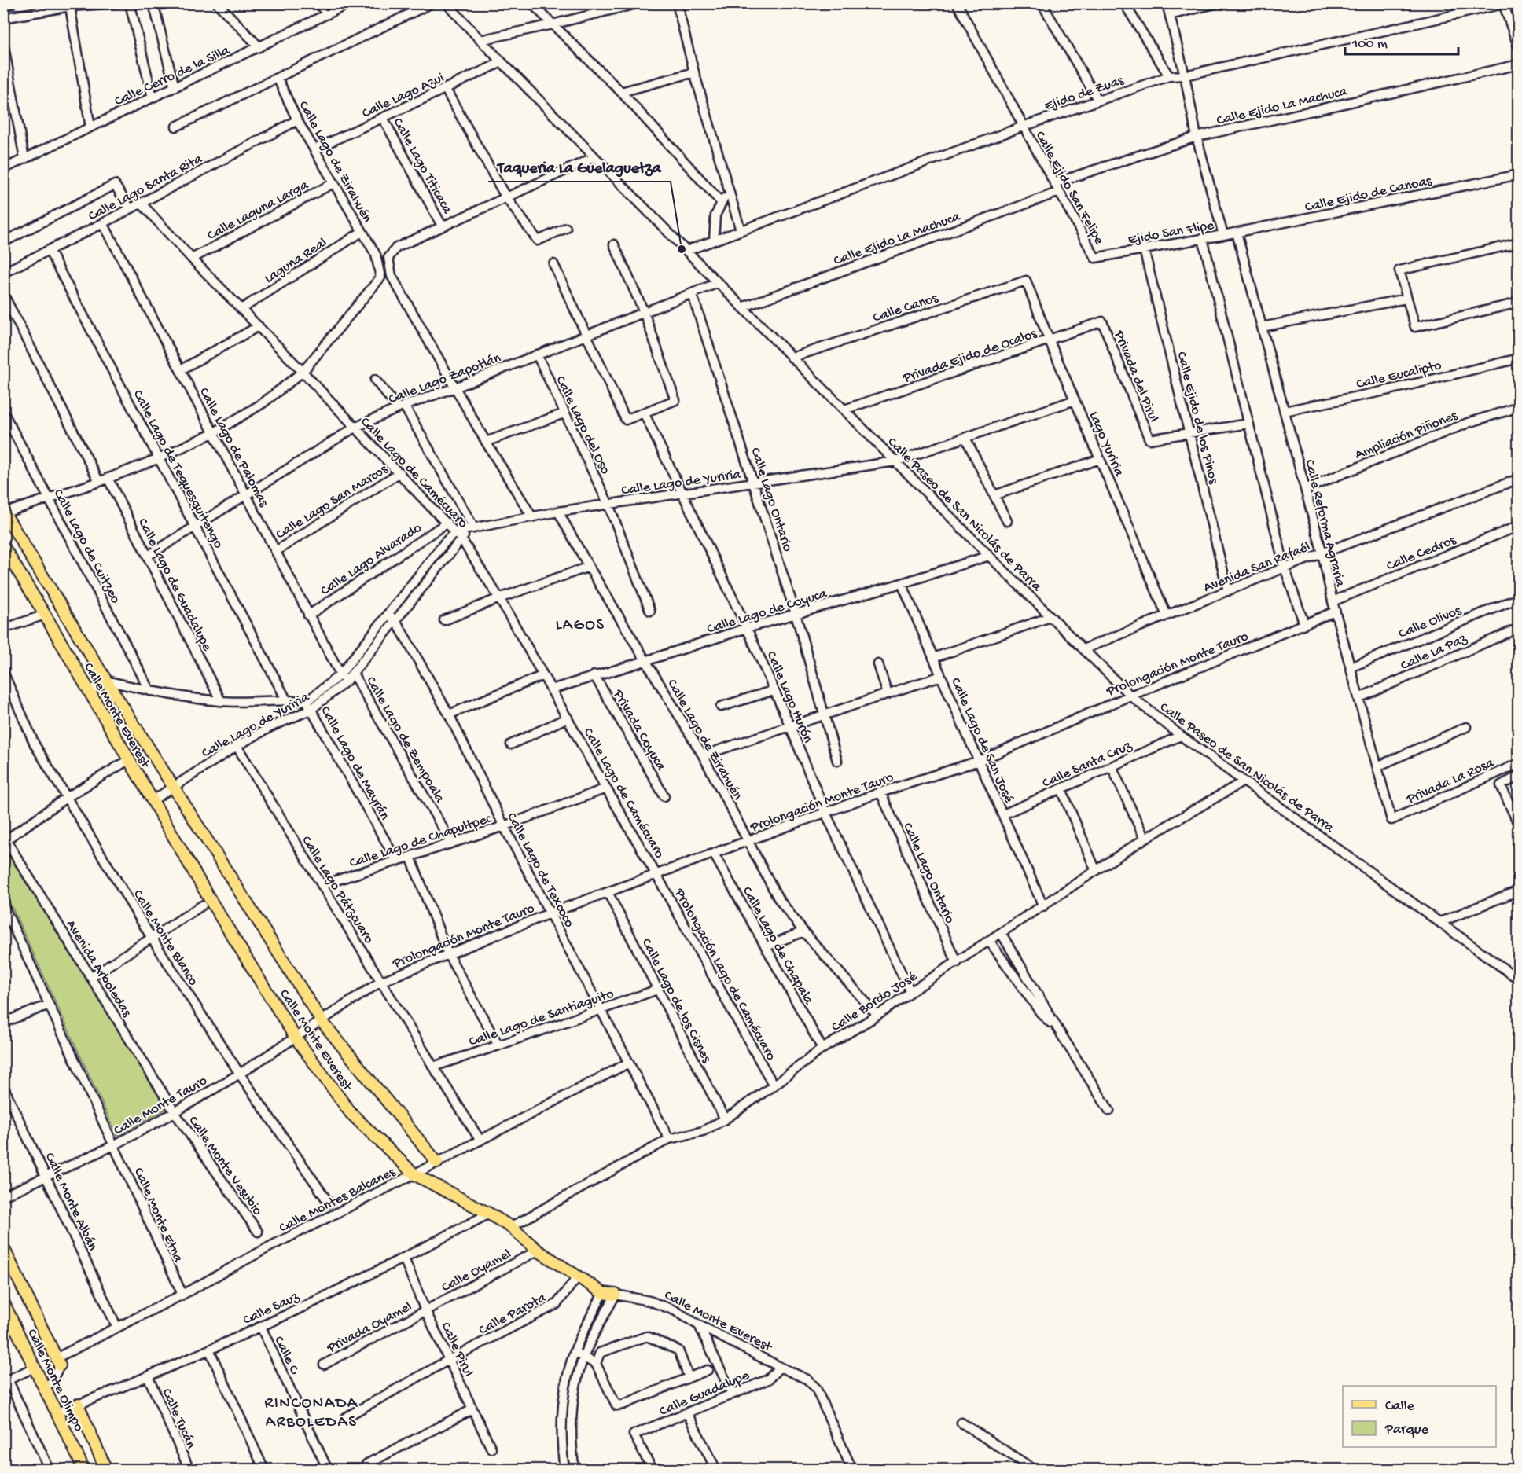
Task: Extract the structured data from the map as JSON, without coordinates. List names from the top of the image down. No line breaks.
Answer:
{"streets":{"main road":["Calle Monte Everest","Calle Monte Olimpo"],"street":["Calle Cerro de la Silla","Ejido de Zuas","Calle Lago Azui","Calle Ejido La Machuca","Calle Lago de Zirahuén","Calle Lago Titicaca","Calle Lago Santa Rita","Calle Ejido San Felipe","Calle Ejido de Canoas","Calle Laguna Larga","Ejido San Flipe","Laguna Real","Calle Canos","Privada Ejido de Ocalos","Calle Eucalipto","Privada del Pirul","Calle Lago Zapotlán","Calle Ejido de los Pinos","Calle Lago del Oso","Ampliación Piñones","Lago Yuriria","Calle Lago de Palomas","Calle Lago de Tequesquitengo","Calle Lago de Camécuaro","Calle Lago de Yuriria","Calle Lago Ontario","Calle Lago San Marcos","Calle Paseo de San Nicolás de Parra","Calle Reforma Agraria","Calle Lago de Cuitzeo","Calle Cedros","Calle Lago Alvarado","Avenida San Rafaél","Calle Lago de Guadalupe","Calle Lago de Coyuca","Calle Olivos","Calle La Paz","Prolongación Monte Tauro","Calle Lago Hurón","Privada Coyuca","Calle Lago de Zempoala","Calle Lago de San José","Calle Lago de Mayrán","Calle Santa Cruz","Privada La Rosa","Calle Lago de Chapultpec","Calle Lago de Texcoco","Calle Lago Pátzcuaro","Calle Monte Blanco","Calle Lago de Chapala","Avenida Arboledas","Prolongación Lago de Camécuaro","Calle Lago de los Cisnes","Calle Bordo José","Calle Lago de Santiaguito","Calle Monte Tauro","Calle Monte Vesubio","Calle Montes Balcanes","Calle Monte Albán","Calle Monte Etna","Calle Oyamel","Calle Sauz","Calle Parota","Privada Oyamel","Calle Pirul","Calle C","Calle Guadalupe","Calle Tucán"]},"crossings":[["Ejido de Zuas","Calle Ejido San Felipe"],["Ejido de Zuas","Calle Paseo de San Nicolás de Parra"],["Calle Lago Azui","Calle Lago de Zirahuén"],["Calle Lago Azui","Calle Lago Titicaca"],["Calle Lago Azui","Calle Paseo de San Nicolás de Parra"],["Calle Ejido La Machuca","Calle Ejido San Felipe"],["Calle Ejido La Machuca","Calle Paseo de San Nicolás de Parra"],["Calle Lago de Zirahuén","Calle Lago Santa Rita"],["Calle Lago de Zirahuén","Calle Laguna Larga"],["Calle Lago de Zirahuén","Laguna Real"],["Calle Lago de Zirahuén","Calle Lago de Yuriria"],["Calle Lago de Zirahuén","Calle Lago de Coyuca"],["Calle Lago de Zirahuén","Prolongación Monte Tauro"],["Calle Lago de Zirahuén","Calle Bordo José"],["Calle Lago Santa Rita","Calle Lago de Palomas"],["Calle Lago Santa Rita","Calle Lago de Tequesquitengo"],["Calle Lago Santa Rita","Calle Lago de Camécuaro"],["Calle Ejido San Felipe","Ejido San Flipe"],["Calle Ejido de Canoas","Ejido San Flipe"],["Calle Ejido de Canoas","Calle Reforma Agraria"],["Calle Laguna Larga","Calle Lago de Camécuaro"],["Ejido San Flipe","Calle Ejido de los Pinos"],["Laguna Real","Calle Lago de Camécuaro"],["Calle Canos","Lago Yuriria"],["Calle Canos","Calle Paseo de San Nicolás de Parra"],["Privada Ejido de Ocalos","Privada del Pirul"],["Privada Ejido de Ocalos","Lago Yuriria"],["Privada Ejido de Ocalos","Calle Paseo de San Nicolás de Parra"],["Calle Eucalipto","Calle Reforma Agraria"],["Privada del Pirul","Calle Ejido de los Pinos"],["Calle Lago Zapotlán","Calle Lago del Oso"],["Calle Lago Zapotlán","Calle Lago de Palomas"],["Calle Lago Zapotlán","Calle Lago de Tequesquitengo"],["Calle Lago Zapotlán","Calle Lago de Camécuaro"],["Calle Lago Zapotlán","Calle Lago Ontario"],["Calle Lago Zapotlán","Calle Paseo de San Nicolás de Parra"],["Calle Lago Zapotlán","Calle Lago de Guadalupe"],["Calle Ejido de los Pinos","Avenida San Rafaél"],["Calle Lago del Oso","Calle Lago de Yuriria"],["Ampliación Piñones","Calle Reforma Agraria"],["Lago Yuriria","Calle Lago de Yuriria"],["Lago Yuriria","Avenida San Rafaél"],["Calle Lago de Palomas","Calle Lago de Yuriria"],["Calle Lago de Palomas","Calle Lago San Marcos"],["Calle Lago de Palomas","Calle Lago Alvarado"],["Calle Lago de Camécuaro","Calle Lago de Yuriria"],["Calle Lago de Camécuaro","Calle Lago San Marcos"],["Calle Lago de Camécuaro","Calle Lago Alvarado"],["Calle Lago de Camécuaro","Calle Lago de Coyuca"],["Calle Lago de Camécuaro","Prolongación Monte Tauro"],["Calle Lago de Camécuaro","Calle Lago de Chapultpec"],["Calle Lago de Camécuaro","Prolongación Lago de Camécuaro"],["Calle Lago de Yuriria","Calle Lago Ontario"],["Calle Lago de Yuriria","Calle Paseo de San Nicolás de Parra"],["Calle Lago de Yuriria","Calle Lago Hurón"],["Calle Lago de Yuriria","Calle Monte Everest"],["Calle Lago de Yuriria","Calle Lago de Zempoala"],["Calle Lago de Yuriria","Calle Lago de Mayrán"],["Calle Lago de Yuriria","Calle Lago de Texcoco"],["Calle Lago de Yuriria","Calle Lago Pátzcuaro"],["Calle Lago Ontario","Calle Lago de Coyuca"],["Calle Lago Ontario","Prolongación Monte Tauro"],["Calle Lago Ontario","Calle Bordo José"],["Calle Paseo de San Nicolás de Parra","Avenida San Rafaél"],["Calle Paseo de San Nicolás de Parra","Calle Lago de Coyuca"],["Calle Paseo de San Nicolás de Parra","Prolongación Monte Tauro"],["Calle Paseo de San Nicolás de Parra","Calle Santa Cruz"],["Calle Paseo de San Nicolás de Parra","Calle Bordo José"],["Calle Reforma Agraria","Calle Cedros"],["Calle Reforma Agraria","Avenida San Rafaél"],["Calle Reforma Agraria","Calle Olivos"],["Calle Reforma Agraria","Calle La Paz"],["Calle Reforma Agraria","Prolongación Monte Tauro"],["Calle Reforma Agraria","Privada La Rosa"],["Calle Lago de Coyuca","Calle Lago Hurón"],["Calle Lago de Coyuca","Privada Coyuca"],["Calle Lago de Coyuca","Calle Lago de San José"],["Prolongación Monte Tauro","Calle Lago Hurón"],["Prolongación Monte Tauro","Calle Monte Everest"],["Prolongación Monte Tauro","Calle Lago de San José"],["Prolongación Monte Tauro","Calle Lago de Texcoco"],["Prolongación Monte Tauro","Calle Lago Pátzcuaro"],["Prolongación Monte Tauro","Calle Lago de Chapala"],["Prolongación Monte Tauro","Prolongación Lago de Camécuaro"],["Prolongación Monte Tauro","Calle Lago de los Cisnes"],["Prolongación Monte Tauro","Calle Monte Tauro"],["Calle Lago Hurón","Calle Bordo José"],["Calle Monte Everest","Calle Bordo José"],["Calle Monte Everest","Calle Monte Tauro"],["Calle Monte Everest","Calle Montes Balcanes"],["Calle Monte Everest","Calle Oyamel"],["Calle Monte Everest","Calle Sauz"],["Calle Monte Everest","Calle Parota"],["Calle Monte Everest","Calle Guadalupe"],["Calle Lago de Zempoala","Calle Lago de Chapultpec"],["Calle Lago de San José","Calle Santa Cruz"],["Calle Lago de San José","Calle Bordo José"],["Calle Lago de Mayrán","Calle Lago de Chapultpec"],["Calle Lago de Chapultpec","Calle Lago de Texcoco"],["Calle Lago de Chapultpec","Calle Lago Pátzcuaro"],["Calle Lago de Texcoco","Calle Bordo José"],["Calle Lago de Texcoco","Calle Lago de Santiaguito"],["Calle Lago de Texcoco","Calle Montes Balcanes"],["Calle Lago Pátzcuaro","Calle Lago de Santiaguito"],["Calle Lago Pátzcuaro","Calle Montes Balcanes"],["Calle Monte Blanco","Calle Monte Tauro"],["Calle Lago de Chapala","Calle Bordo José"],["Avenida Arboledas","Calle Monte Tauro"],["Avenida Arboledas","Calle Monte Vesubio"],["Prolongación Lago de Camécuaro","Calle Bordo José"],["Calle Lago de los Cisnes","Calle Bordo José"],["Calle Lago de los Cisnes","Calle Lago de Santiaguito"],["Calle Monte Tauro","Calle Monte Vesubio"],["Calle Monte Tauro","Calle Monte Albán"],["Calle Monte Tauro","Calle Monte Etna"],["Calle Montes Balcanes","Calle Monte Albán"],["Calle Montes Balcanes","Calle Monte Etna"],["Calle Oyamel","Privada Oyamel"],["Calle Oyamel","Calle Pirul"],["Calle Sauz","Calle Pirul"],["Calle Sauz","Calle C"],["Calle Sauz","Calle Monte Olimpo"],["Calle Sauz","Calle Tucán"],["Calle Parota","Calle Pirul"],["Privada Oyamel","Calle Pirul"]],"districts":["LAGOS","RINCONADA ARBOLEDAS"],"places":["Taqueria La Guelaguetza"],"legend":["Calle","Parque"],"scale_bar":"100 m"}
